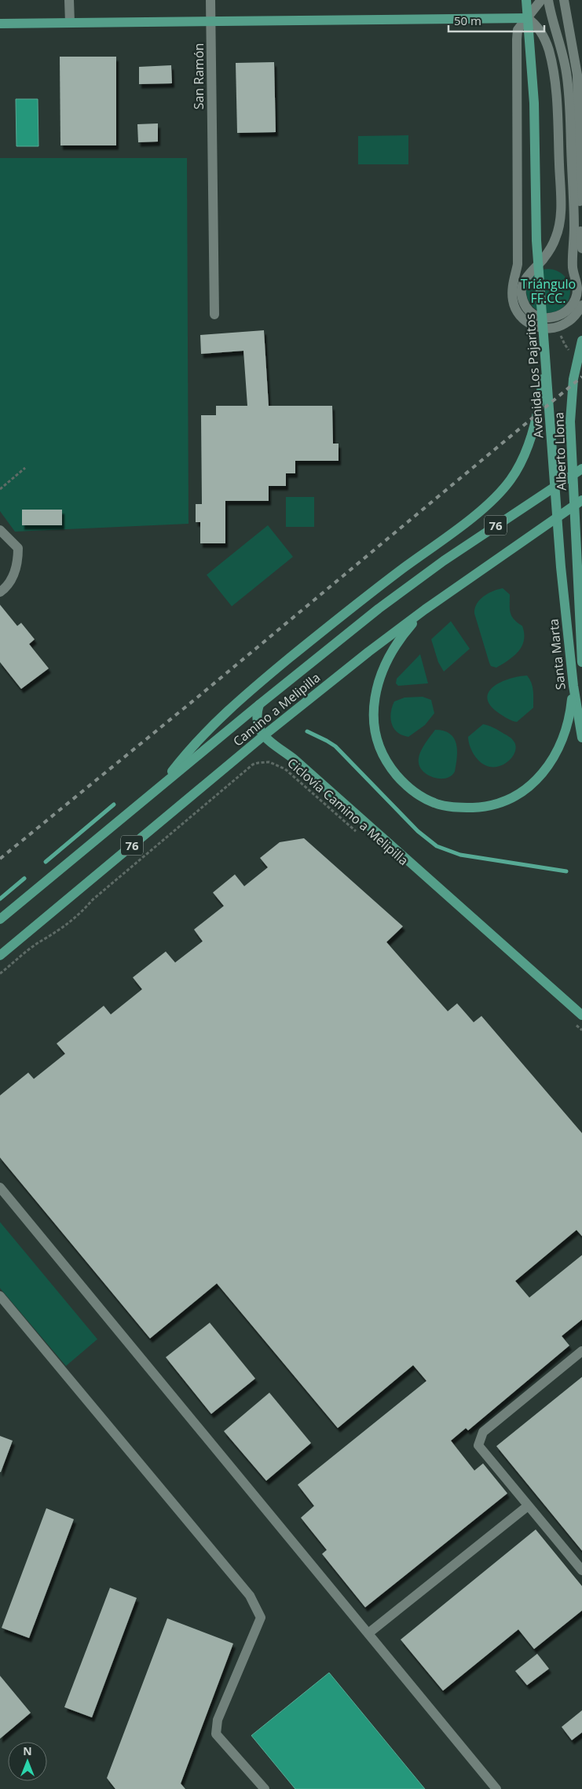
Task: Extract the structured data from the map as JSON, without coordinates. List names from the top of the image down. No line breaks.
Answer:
{"streets":{"main road":["Avenida Los Pajaritos","Alberto Llona","76","Santa Marta","Camino a Melipilla"],"street":["San Ramón"],"path":["Ciclovía Camino a Melipilla"]},"crossings":[["Avenida Los Pajaritos","Santa Marta"],["Alberto Llona","Santa Marta"]],"parks":["Triángulo FF.CC."],"scale_bar":"50 m","north":"top"}
